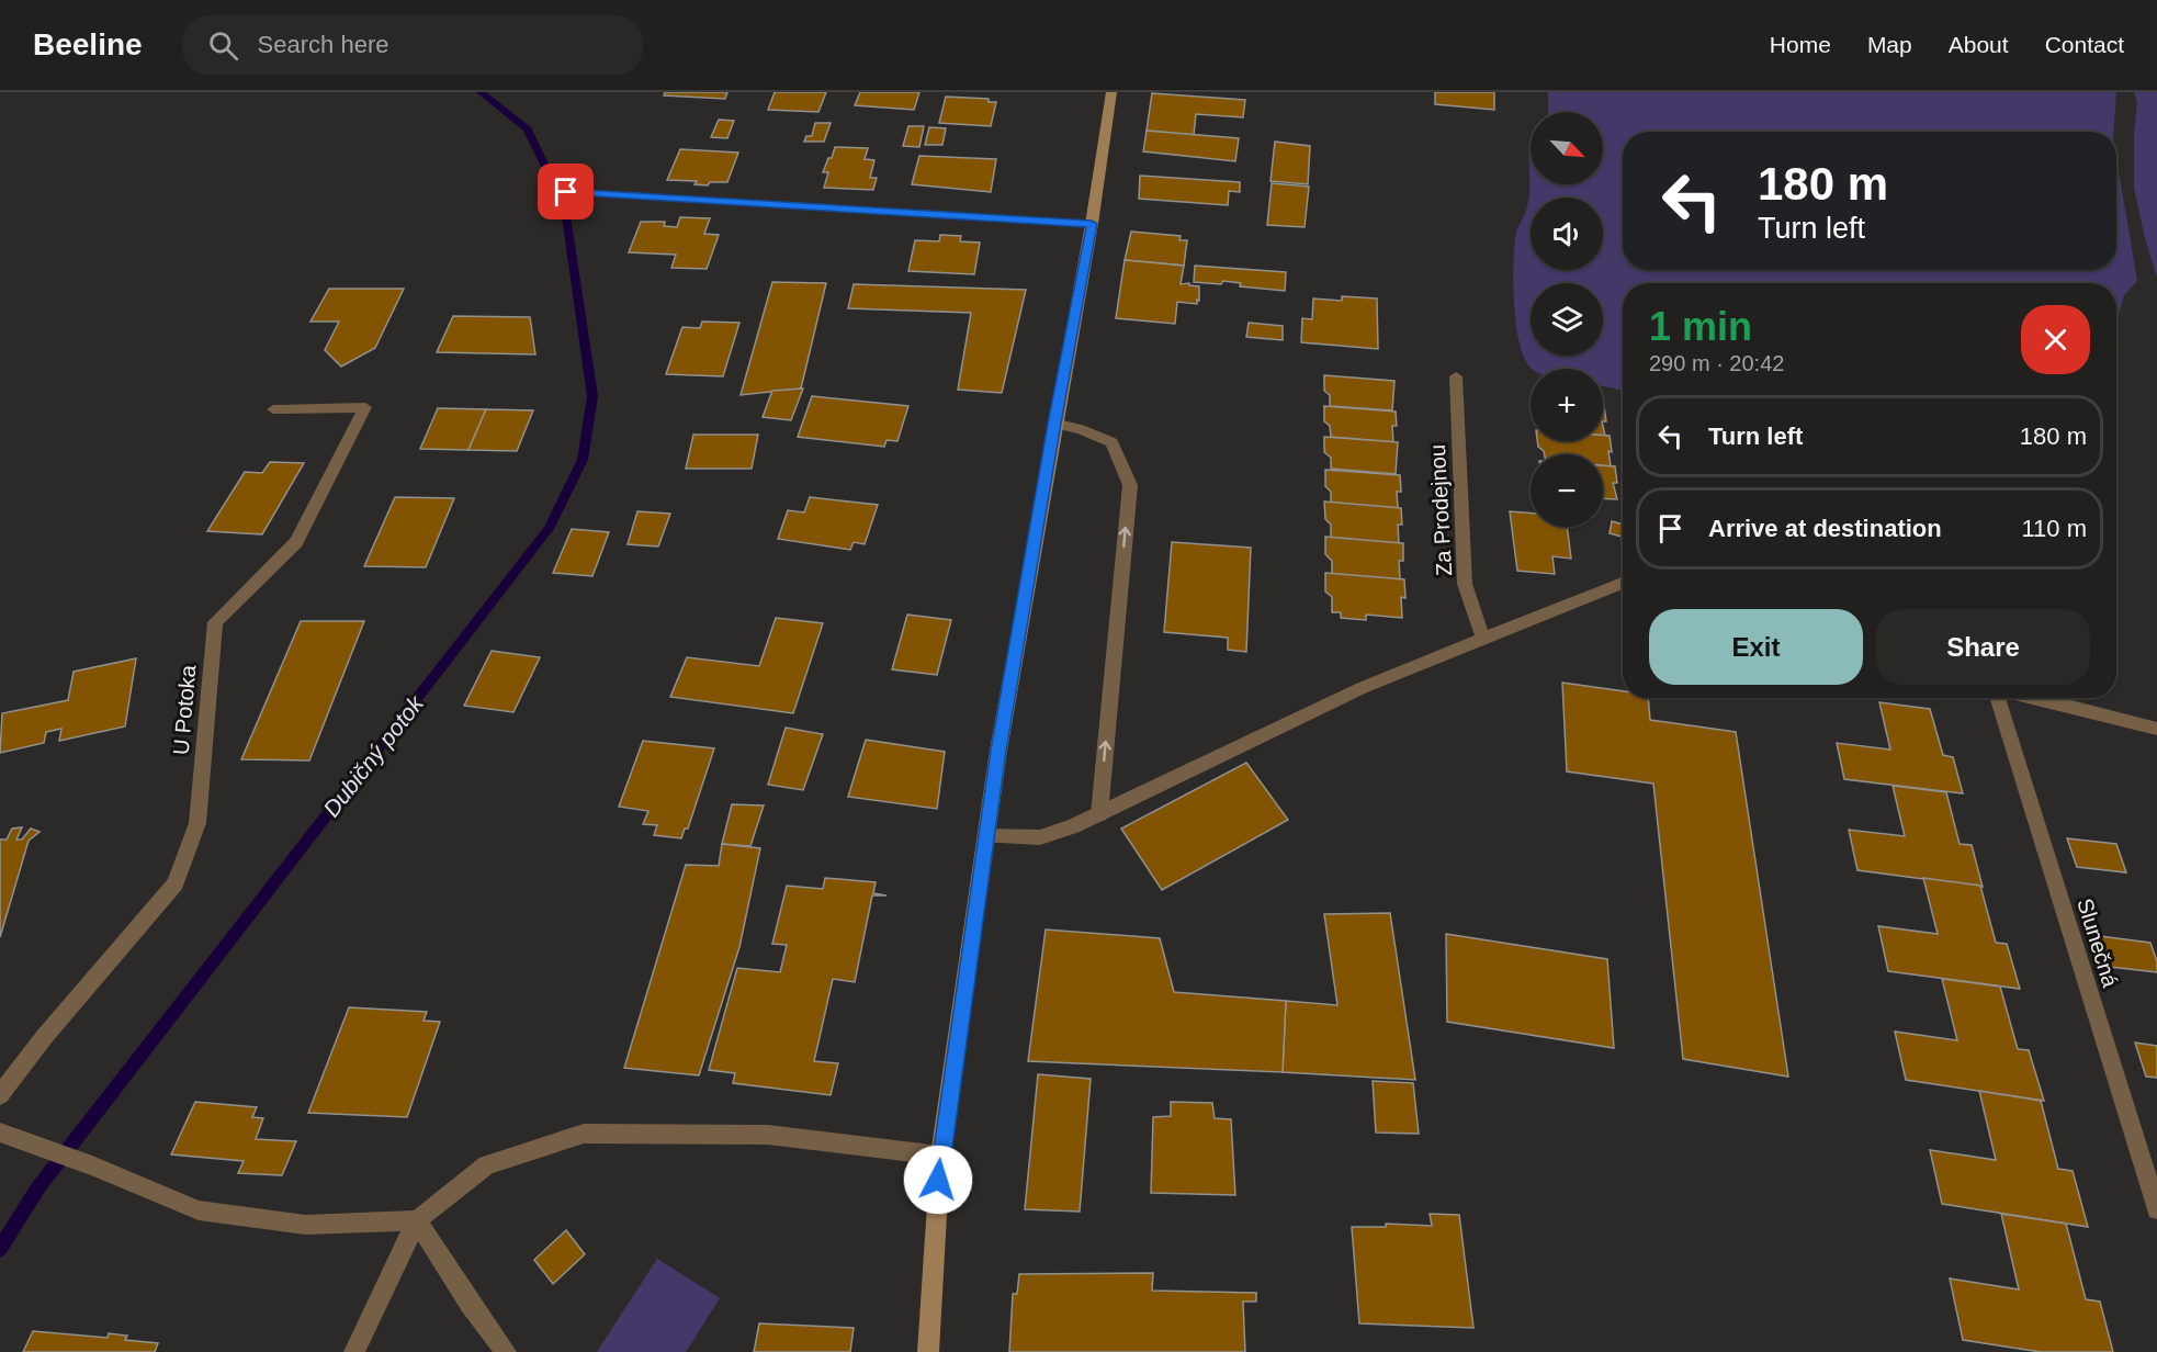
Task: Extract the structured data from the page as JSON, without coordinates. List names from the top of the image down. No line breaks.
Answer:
{"streets":{"street":["Za Prodejnou","U Potoka","Slunečná"]},"water":["Dubičný potok"],"north":"bottom right","page":{"header":"Beeline","search":"Search here","nav":["Home","Map","About","Contact"],"map_buttons":["+","−"],"turn":["180 m","Turn left"],"heading":["1 min","290 m · 20:42"],"list":[{"name":"Turn left","value":"180 m"},{"name":"Arrive at destination","value":"110 m"}],"buttons":["Exit","Share"]}}
